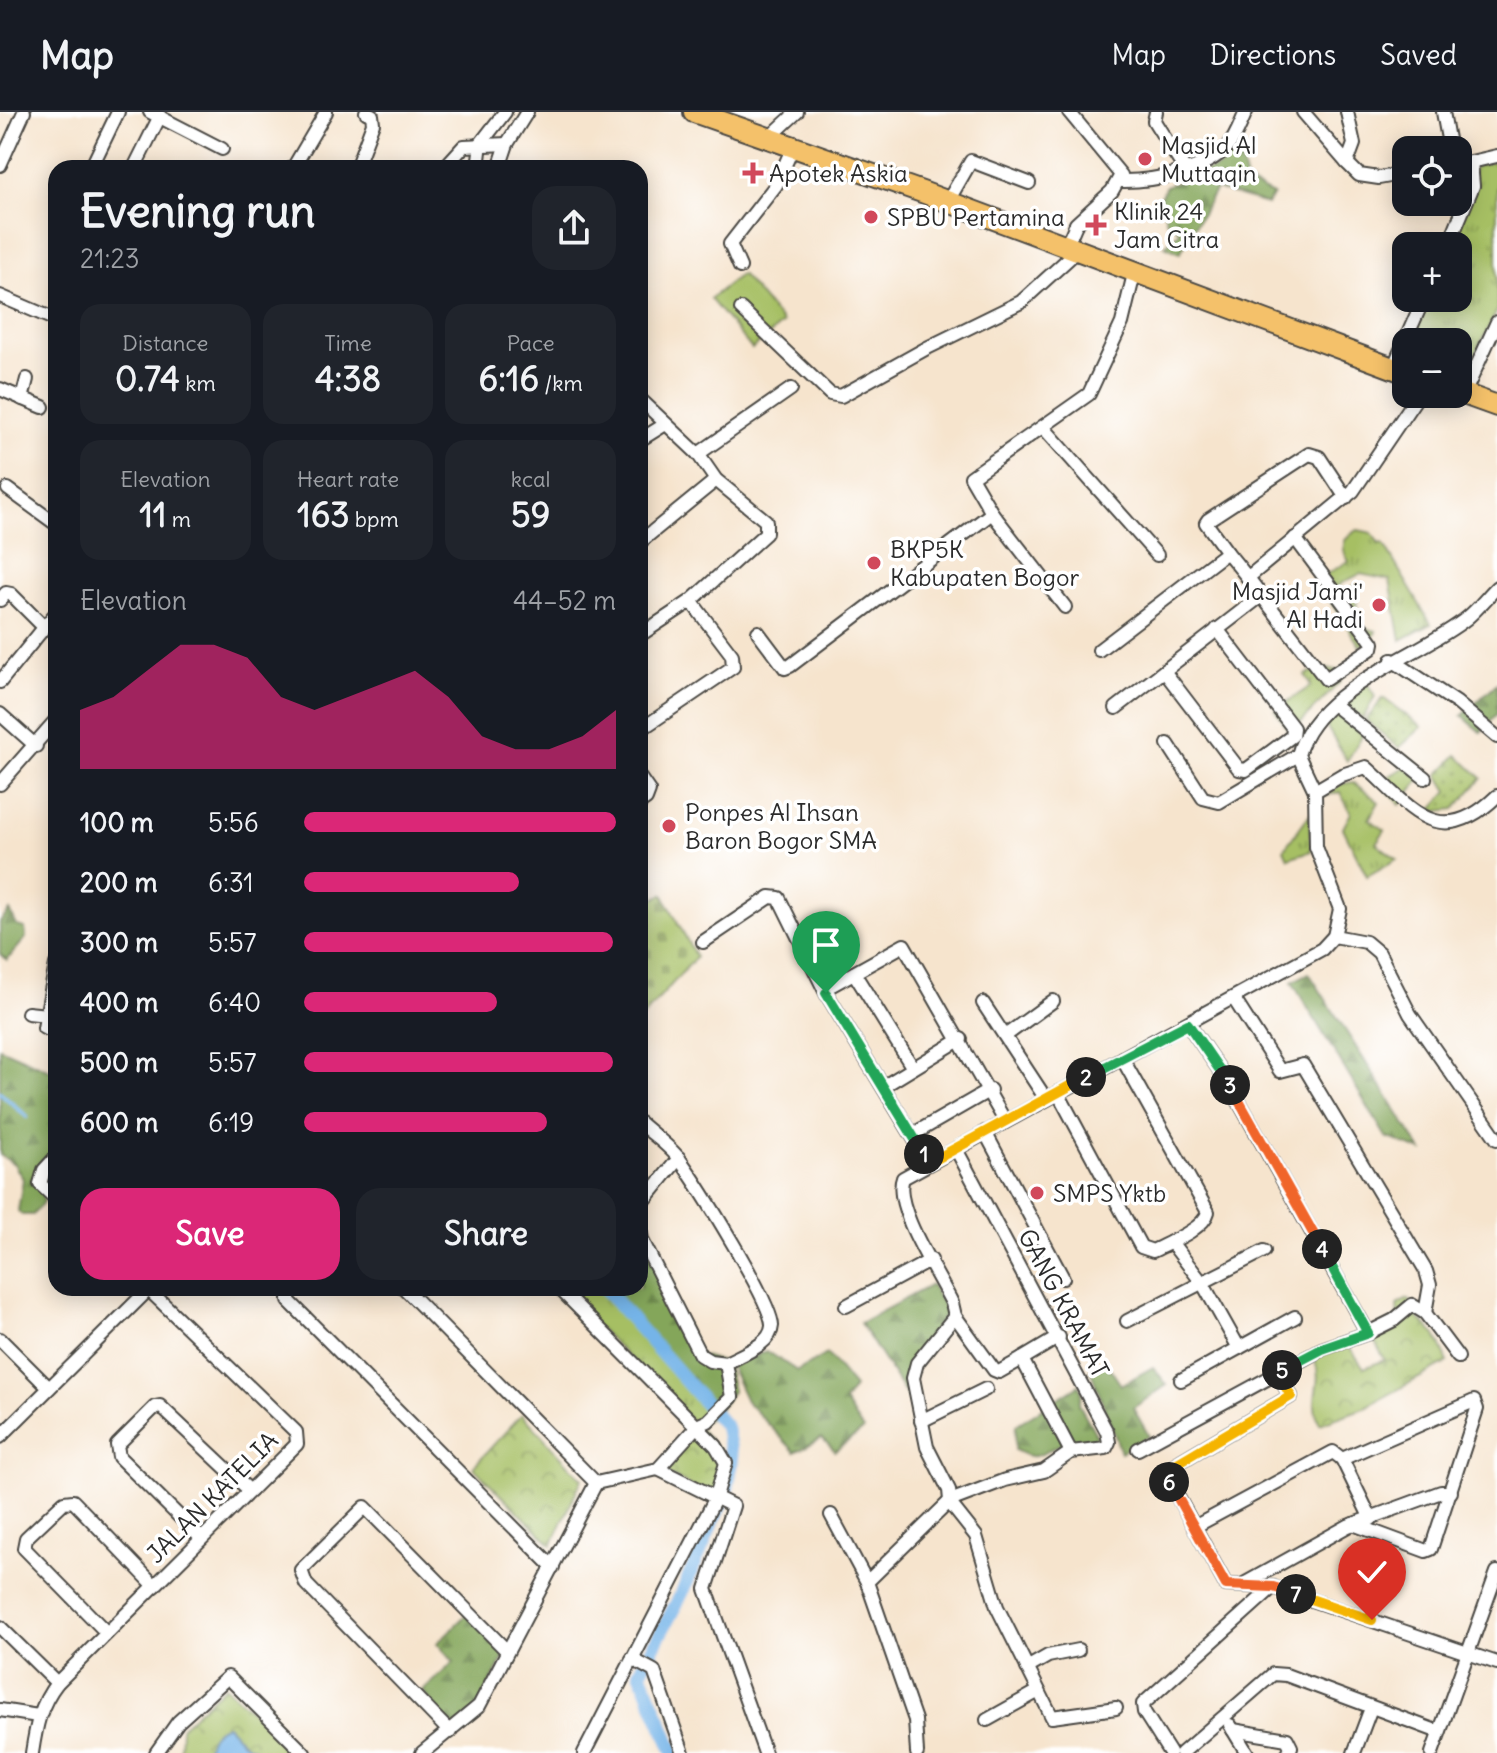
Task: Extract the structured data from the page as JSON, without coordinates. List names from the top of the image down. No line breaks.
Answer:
{"streets":{"street":["GANG KRAMAT","JALAN KATELIA"]},"places":{"other":["Masjid Al Muttaqin","SPBU Pertamina","BKP5K Kabupaten Bogor","Masjid Jami' Al Hadi","Ponpes Al Ihsan Baron Bogor SMA","SMPS Yktb"],"health":["Apotek Askia","Klinik 24 Jam Citra"]},"page":{"header":"Map","nav":["Map","Directions","Saved"],"map_buttons":["+","−"],"heading":["Evening run","21:23"],"stats":[["Distance","0.74 km"],["Time","4:38"],["Pace","6:16 /km"],["Elevation","11 m"],["Heart rate","163 bpm"],["kcal","59"]],"chart":["Elevation","44–52 m"],"list":[{"name":"100 m","note":"5:56"},{"name":"200 m","note":"6:31"},{"name":"300 m","note":"5:57"},{"name":"400 m","note":"6:40"},{"name":"500 m","note":"5:57"},{"name":"600 m","note":"6:19"}],"pins":["2","3","1","4","5","6","7"],"buttons":["Save","Share"]}}
